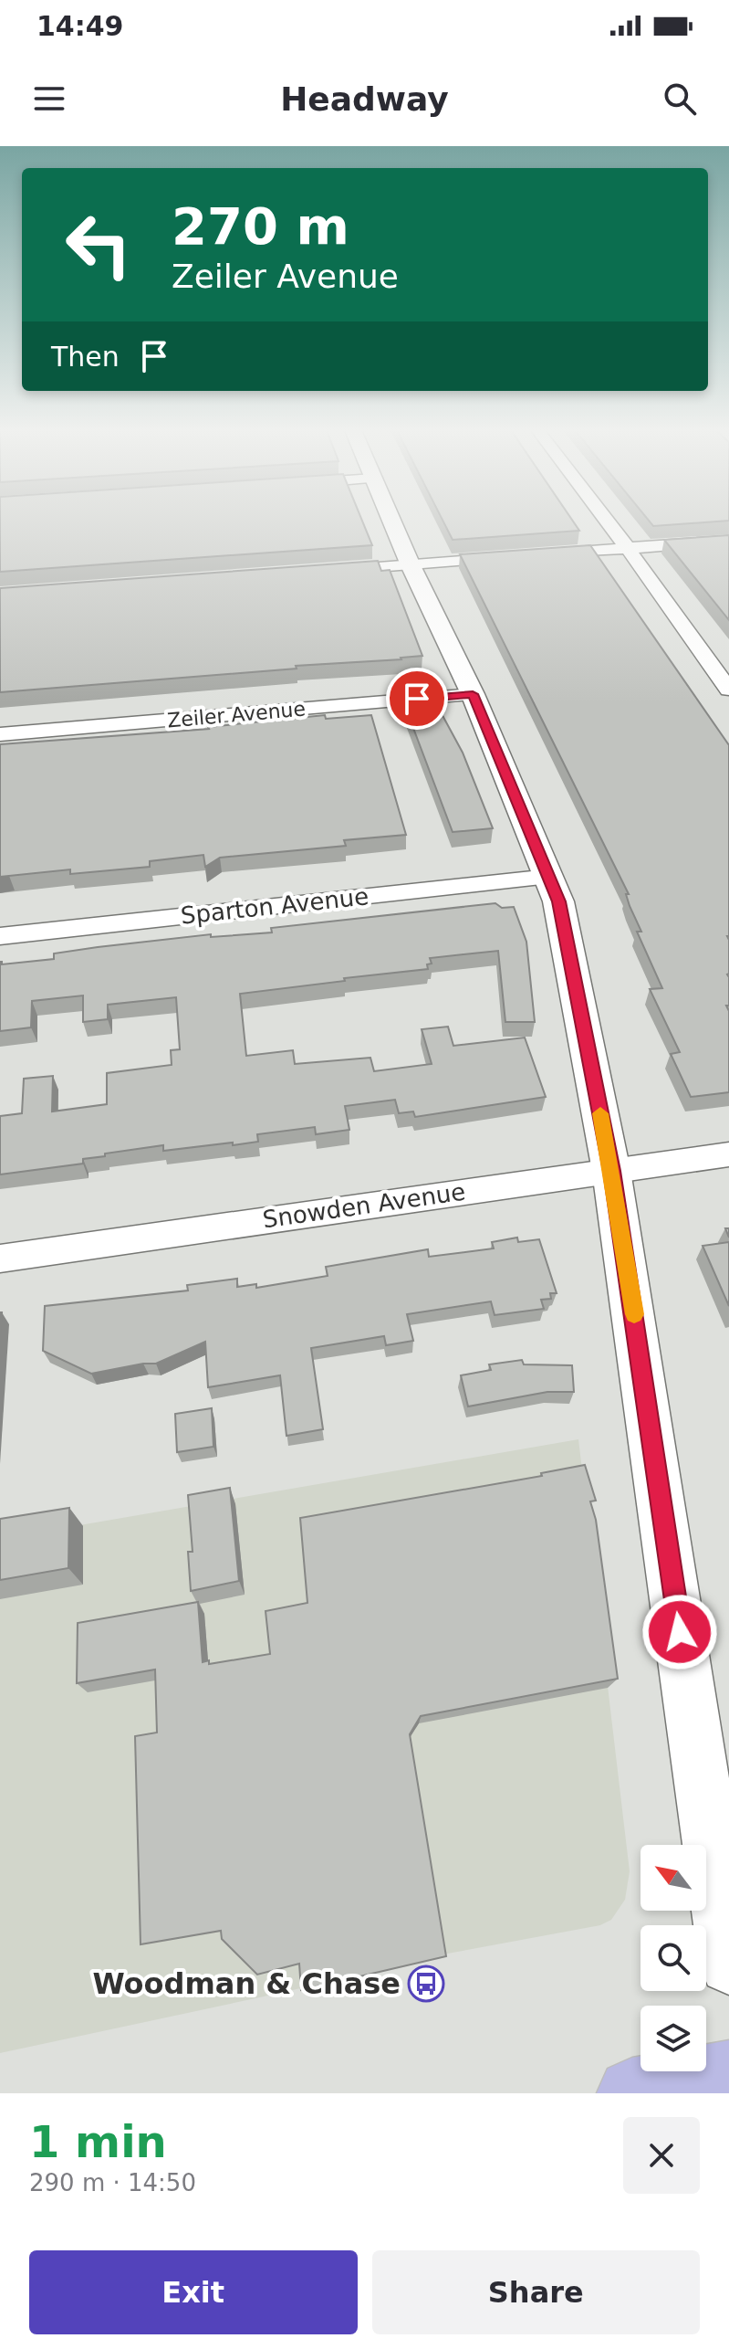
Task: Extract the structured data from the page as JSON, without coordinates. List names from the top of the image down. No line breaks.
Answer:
{"streets":{"street":["Zeiler Avenue","Sparton Avenue","Snowden Avenue"]},"places":{"bus stop":["Woodman & Chase"]},"north":"top left","page":{"status":"14:49","header":"Headway","turn":["270 m","Zeiler Avenue"],"then":"Then","heading":["1 min","290 m · 14:50"],"buttons":["Exit","Share"]}}
